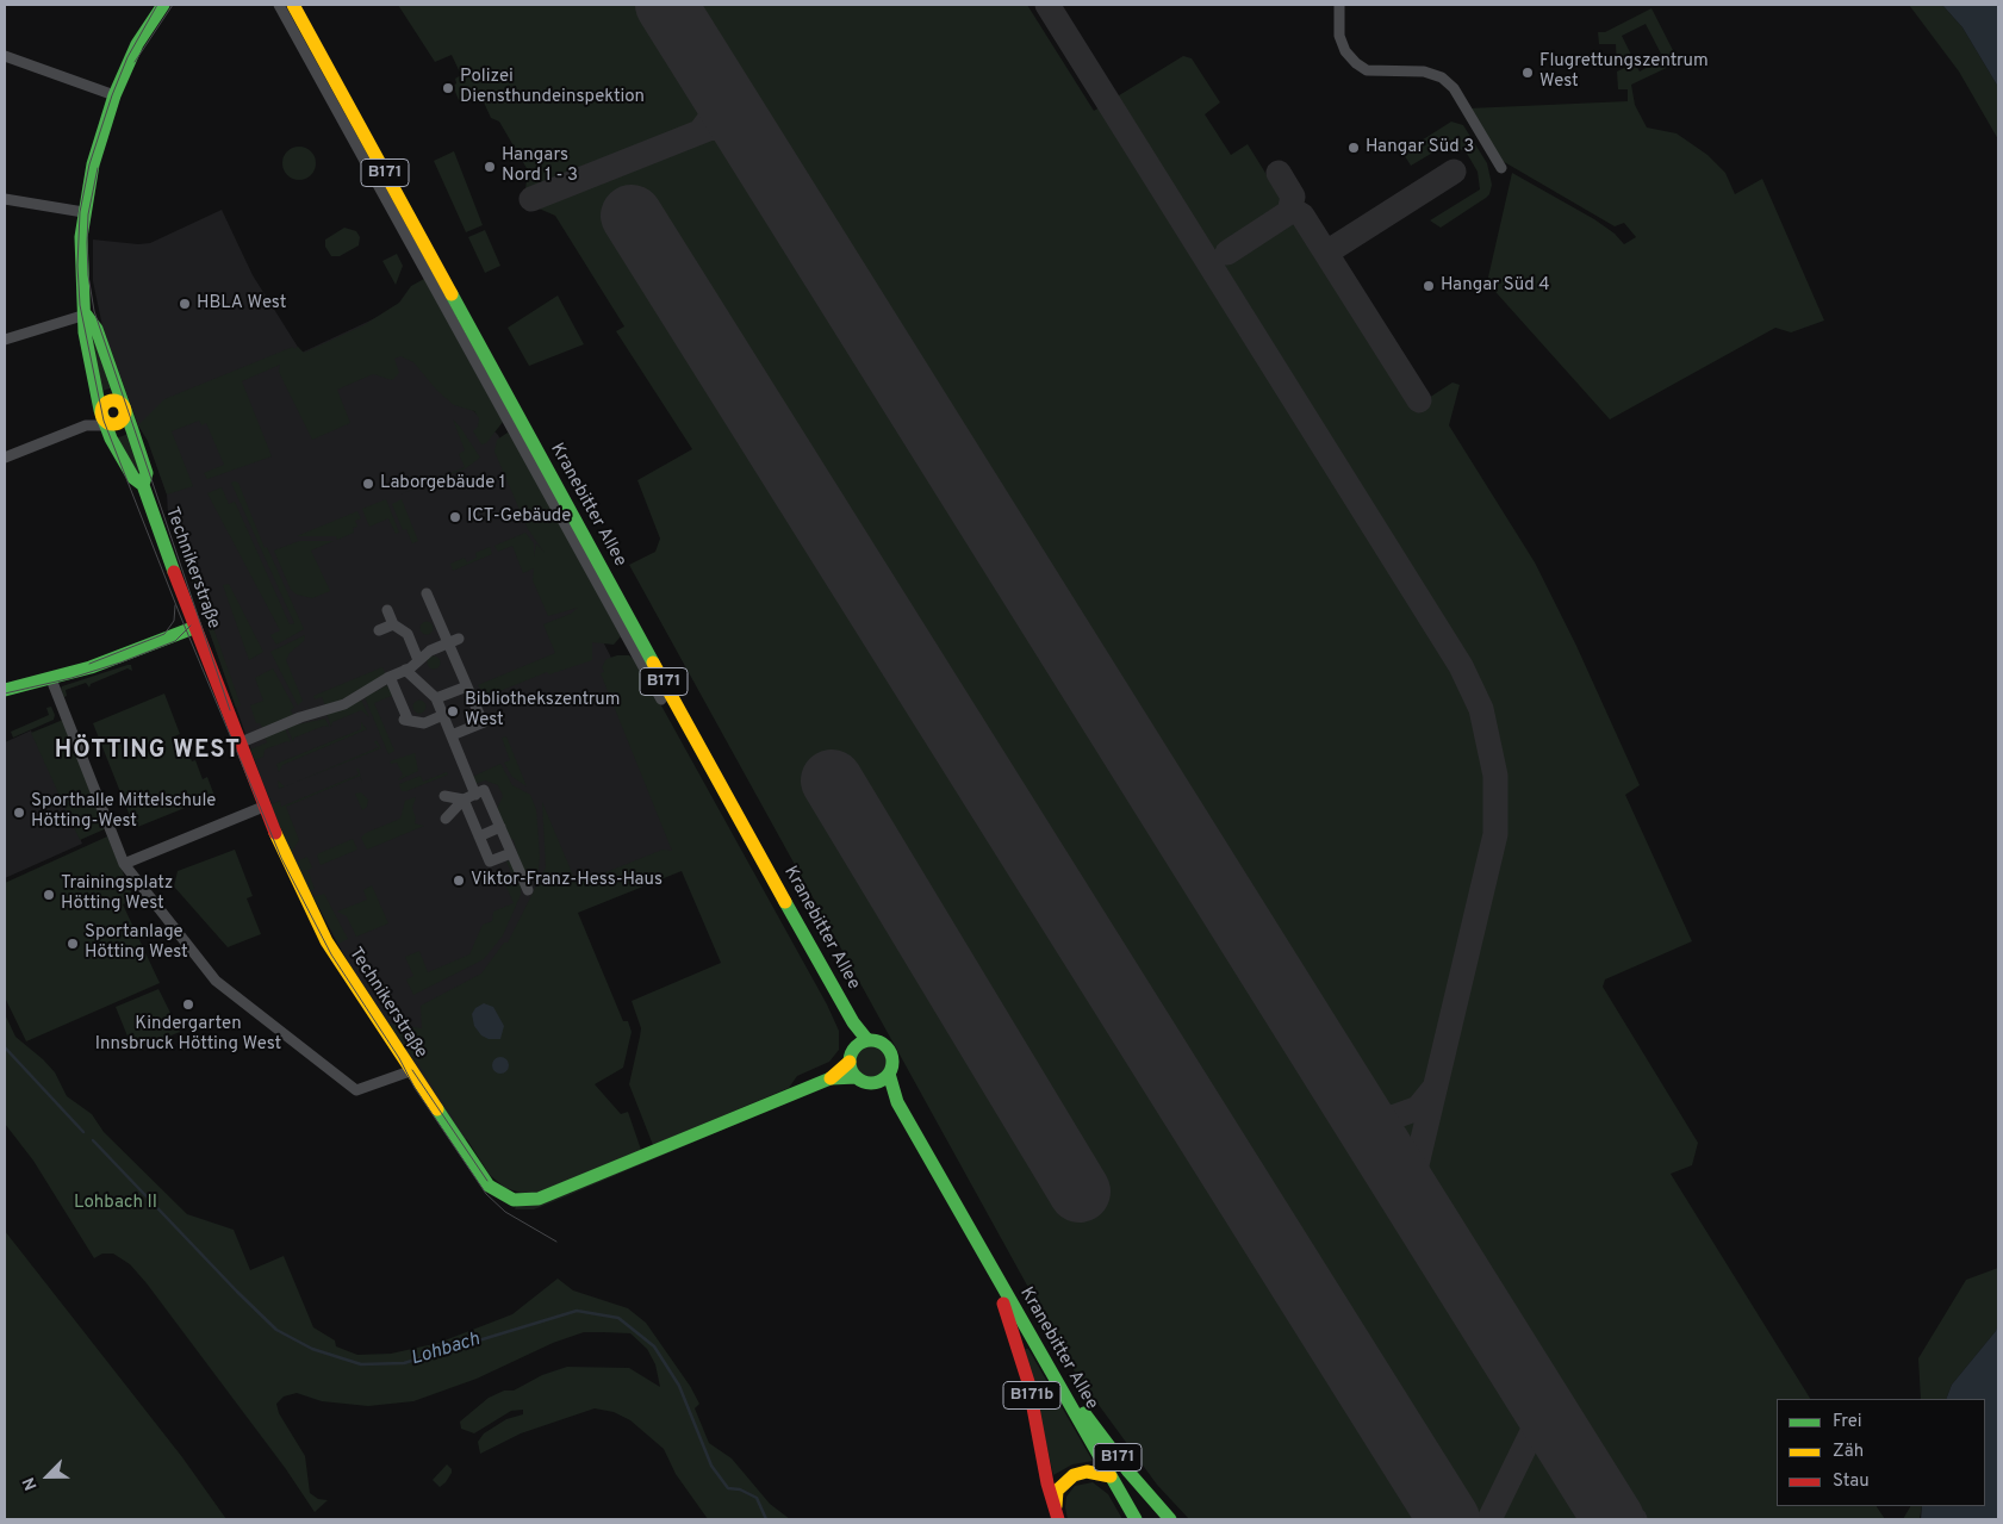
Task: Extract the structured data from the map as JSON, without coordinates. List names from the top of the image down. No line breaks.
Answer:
{"streets":{"main road":["B171","Kranebitter Allee","Technikerstraße","B171b"]},"crossings":[["B171","Kranebitter Allee"],["B171","Technikerstraße"],["Kranebitter Allee","Technikerstraße"],["Kranebitter Allee","B171b"]],"districts":["HÖTTING WEST"],"water":["Lohbach"],"parks":["Lohbach II"],"places":["Flugrettungszentrum West","Polizei Diensthundeinspektion","Hangar Süd 3","Hangars Nord 1 - 3","Hangar Süd 4","HBLA West","Laborgebäude 1","ICT-Gebäude","Bibliothekszentrum West","Sporthalle Mittelschule Hötting-West","Viktor-Franz-Hess-Haus","Trainingsplatz Hötting West","Sportanlage Hötting West","Kindergarten Innsbruck Hötting West"],"legend":["Frei","Zäh","Stau"],"north":"bottom left"}
